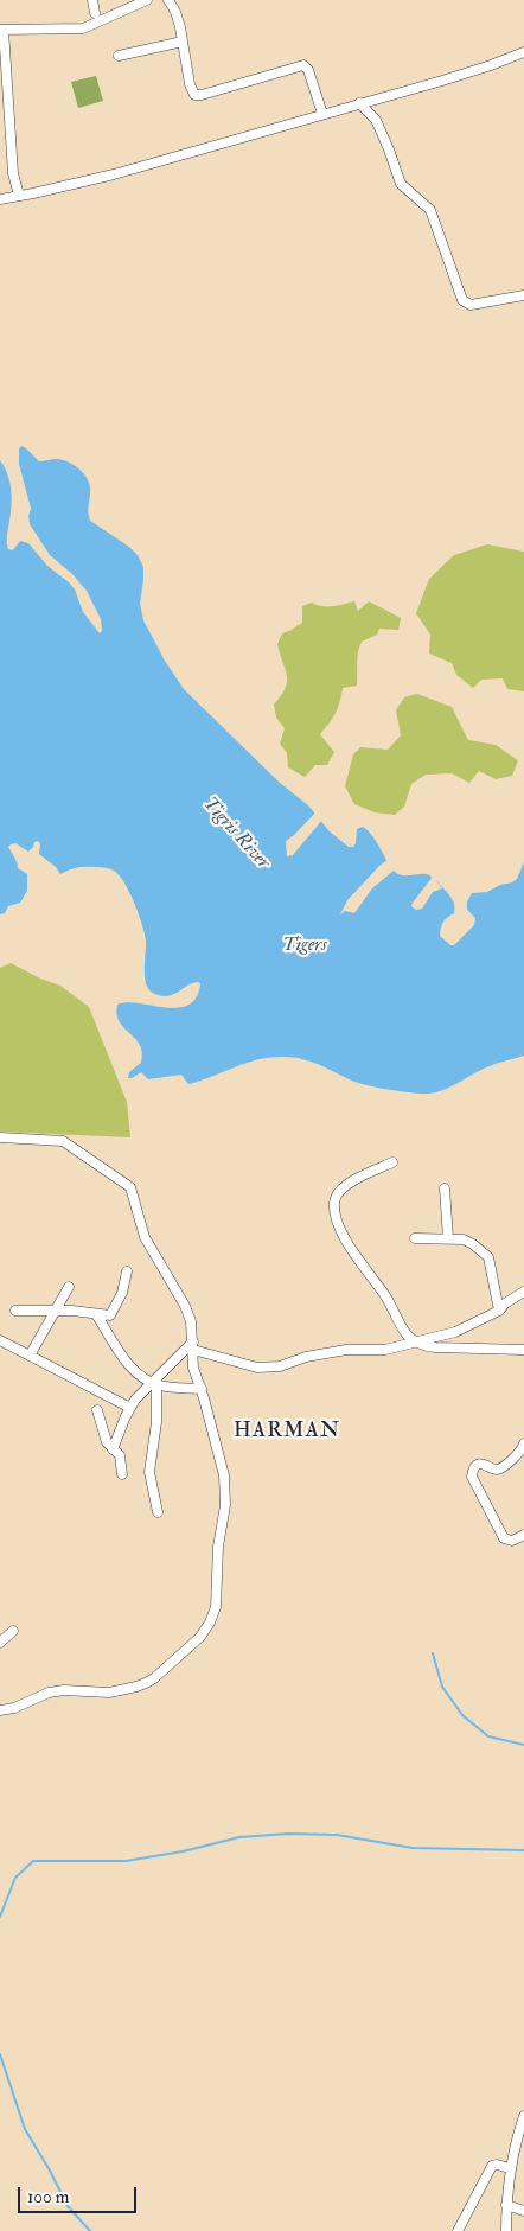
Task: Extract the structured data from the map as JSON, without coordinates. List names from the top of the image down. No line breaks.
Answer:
{"districts":["HARMAN"],"water":["Tigris River","Tigers"],"scale_bar":"100 m"}
